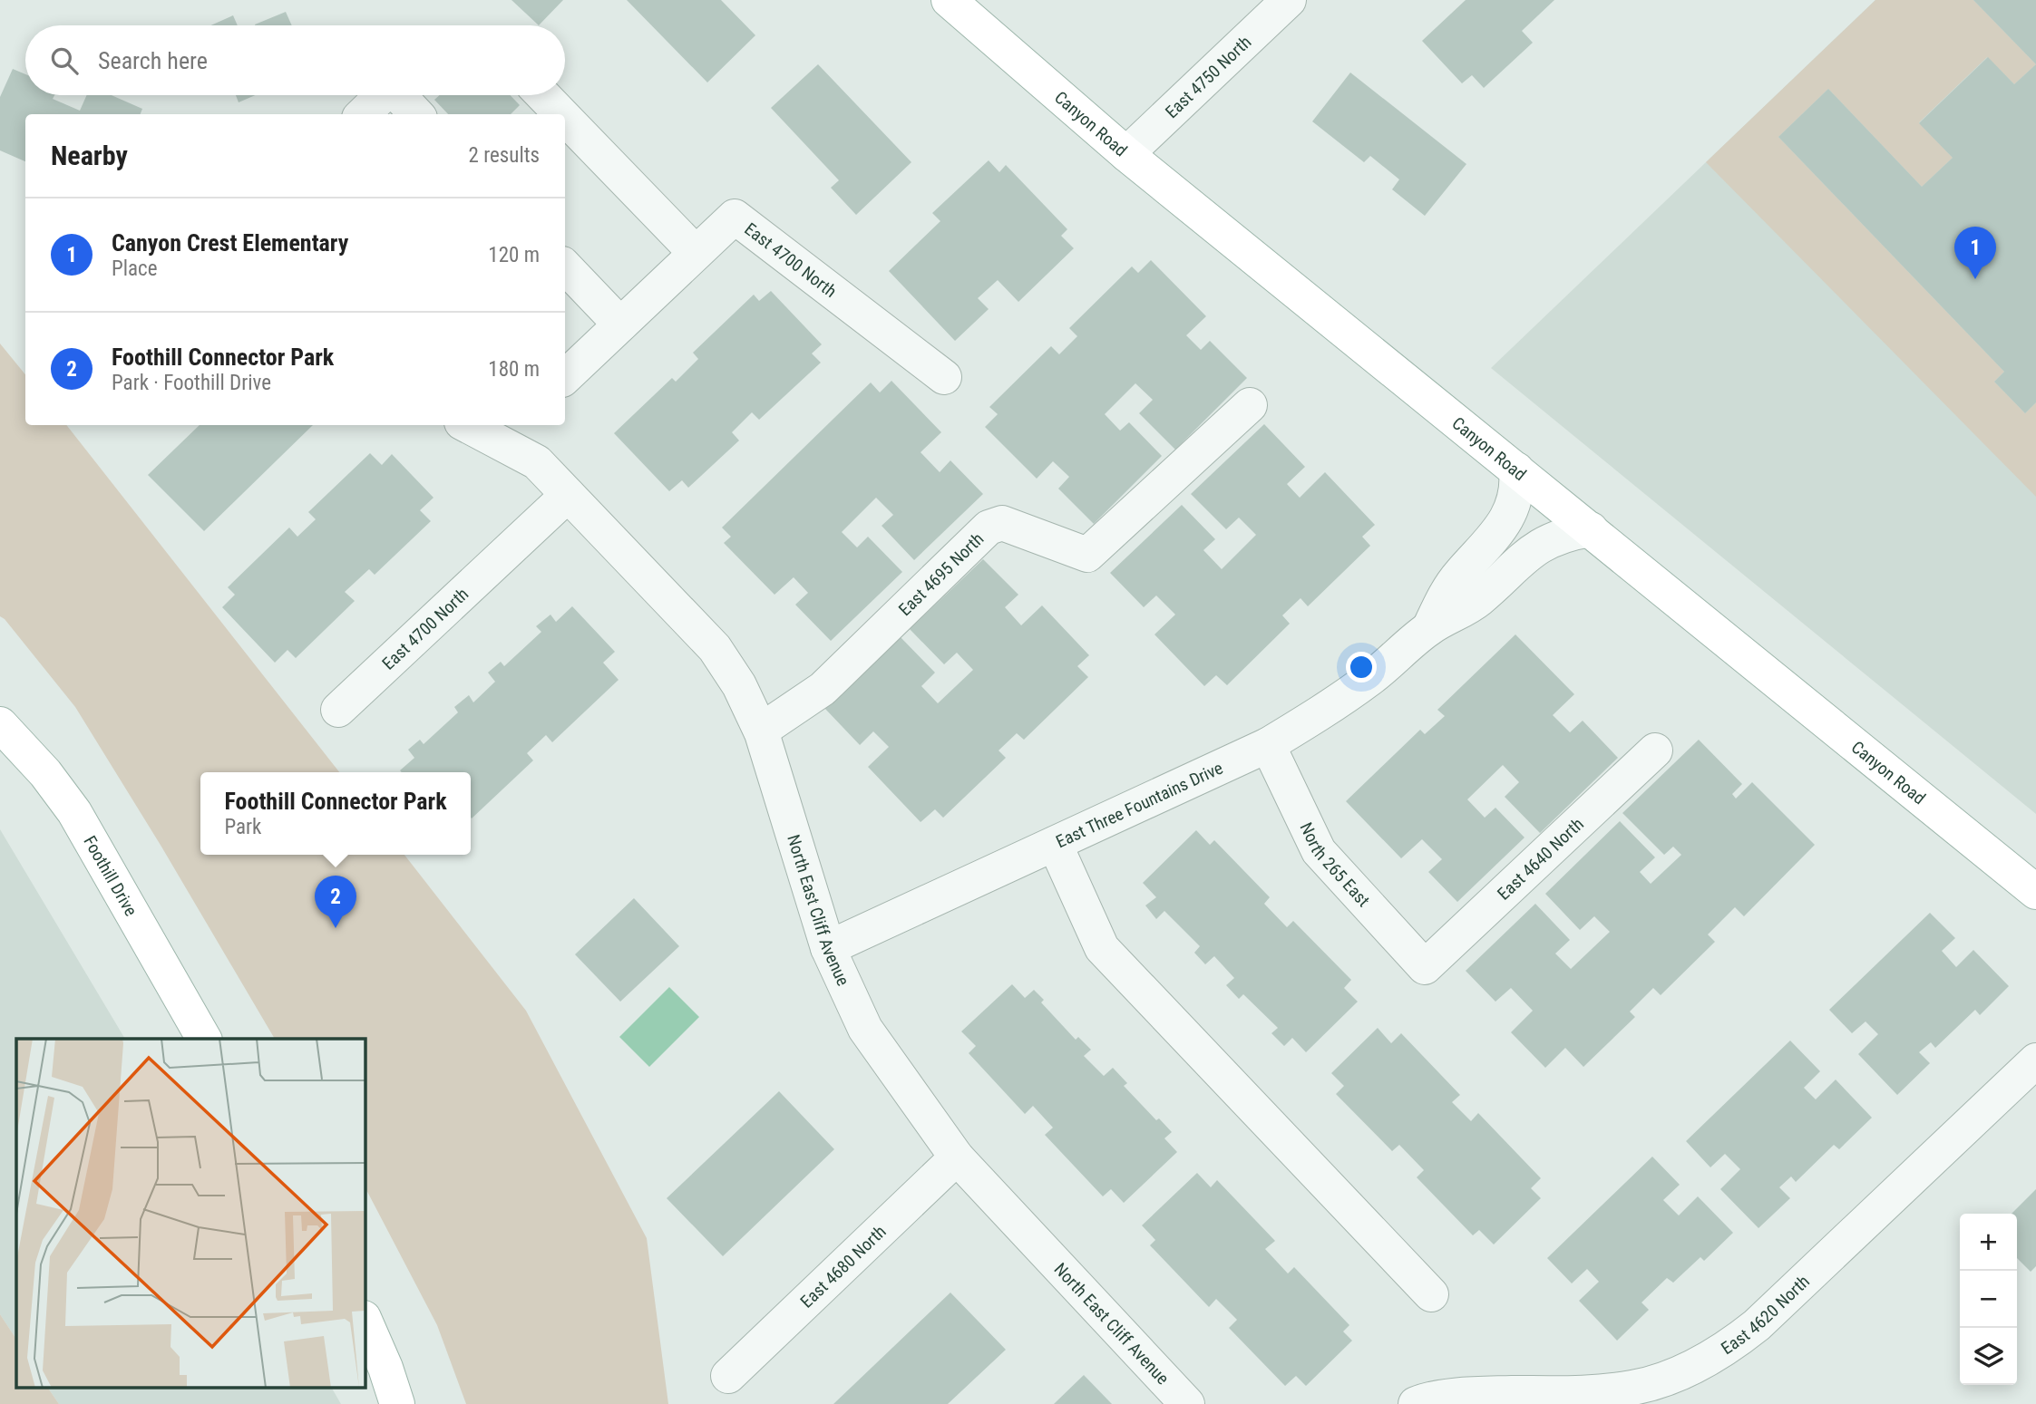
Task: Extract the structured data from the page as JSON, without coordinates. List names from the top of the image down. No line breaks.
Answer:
{"streets":{"main road":["Canyon Road","Foothill Drive"],"street":["East 4750 North","East 4700 North","East 4695 North","East Three Fountains Drive","East 4640 North","North 265 East","North East Cliff Avenue","East 4680 North","East 4620 North"]},"crossings":[["East 4750 North","Canyon Road"],["Canyon Road","East Three Fountains Drive"],["East 4700 North","North East Cliff Avenue"],["East 4695 North","North East Cliff Avenue"],["East Three Fountains Drive","North 265 East"],["East Three Fountains Drive","North East Cliff Avenue"],["East 4640 North","North 265 East"],["North East Cliff Avenue","East 4680 North"]],"page":{"search":"Search here","heading":["Nearby","2 results"],"list":[{"mark":"1","name":"Canyon Crest Elementary","note":"Place","value":"120 m"},{"mark":"2","name":"Foothill Connector Park","note":"Park · Foothill Drive","value":"180 m"}],"pins":["1","2"],"popup":["Foothill Connector Park","Park"],"map_buttons":["+","−"]}}
